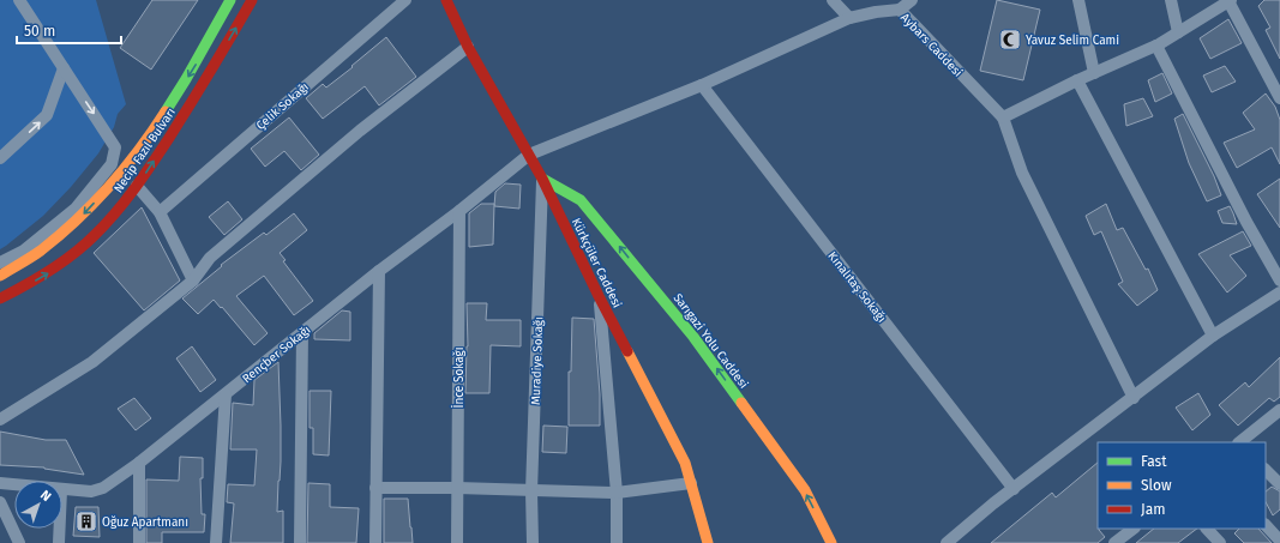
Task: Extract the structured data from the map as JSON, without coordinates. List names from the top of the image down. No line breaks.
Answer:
{"streets":{"main road":["Necip Fazıl Bulvarı","Kürkçüler Caddesi","Sarıgazi Yolu Caddesi"],"street":["Aybars Caddesi","Çelik Sokağı","Kınalıtaş Sokağı","Rençber Sokağı","Muradiye Sokağı","İnce Sokağı"]},"crossings":[["Aybars Caddesi","Kürkçüler Caddesi"],["Aybars Caddesi","Kınalıtaş Sokağı"],["Aybars Caddesi","Rençber Sokağı"],["Kürkçüler Caddesi","Sarıgazi Yolu Caddesi"],["Kürkçüler Caddesi","Rençber Sokağı"],["Kürkçüler Caddesi","Muradiye Sokağı"],["Sarıgazi Yolu Caddesi","Muradiye Sokağı"],["Rençber Sokağı","İnce Sokağı"]],"one_way":["Sarıgazi Yolu Caddesi"],"places":{"mosque":["Yavuz Selim Cami"],"building":["Oğuz Apartmanı"]},"legend":["Fast","Slow","Jam"],"scale_bar":"50 m","north":"top right"}
